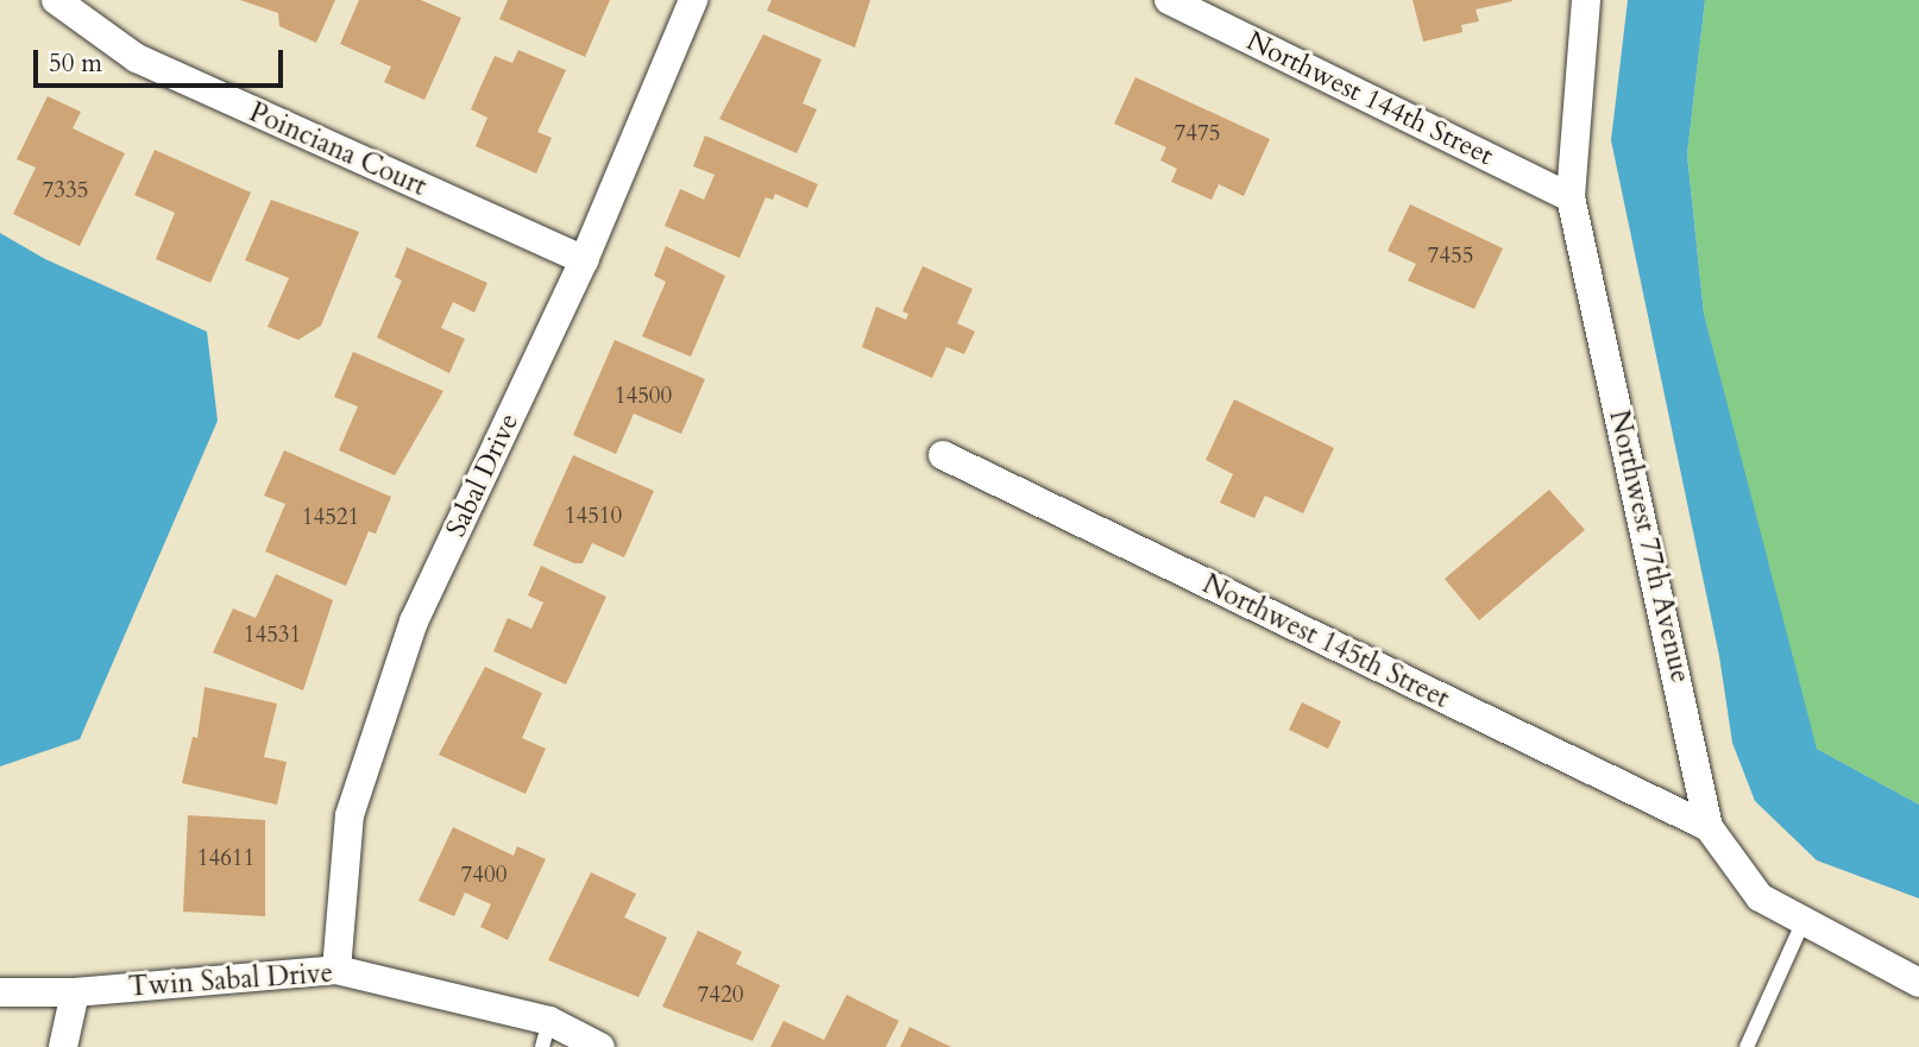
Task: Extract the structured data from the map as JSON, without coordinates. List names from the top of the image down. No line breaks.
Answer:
{"streets":{"street":["Northwest 144th Street","Poinciana Court","Sabal Drive","Northwest 77th Avenue","Northwest 145th Street","Twin Sabal Drive"]},"crossings":[["Northwest 144th Street","Northwest 77th Avenue"],["Poinciana Court","Sabal Drive"],["Sabal Drive","Twin Sabal Drive"],["Northwest 77th Avenue","Northwest 145th Street"]],"house_numbers":["7475","7335","7455","14500","14510","14521","14531","14611","7400","7420"],"scale_bar":"50 m"}
